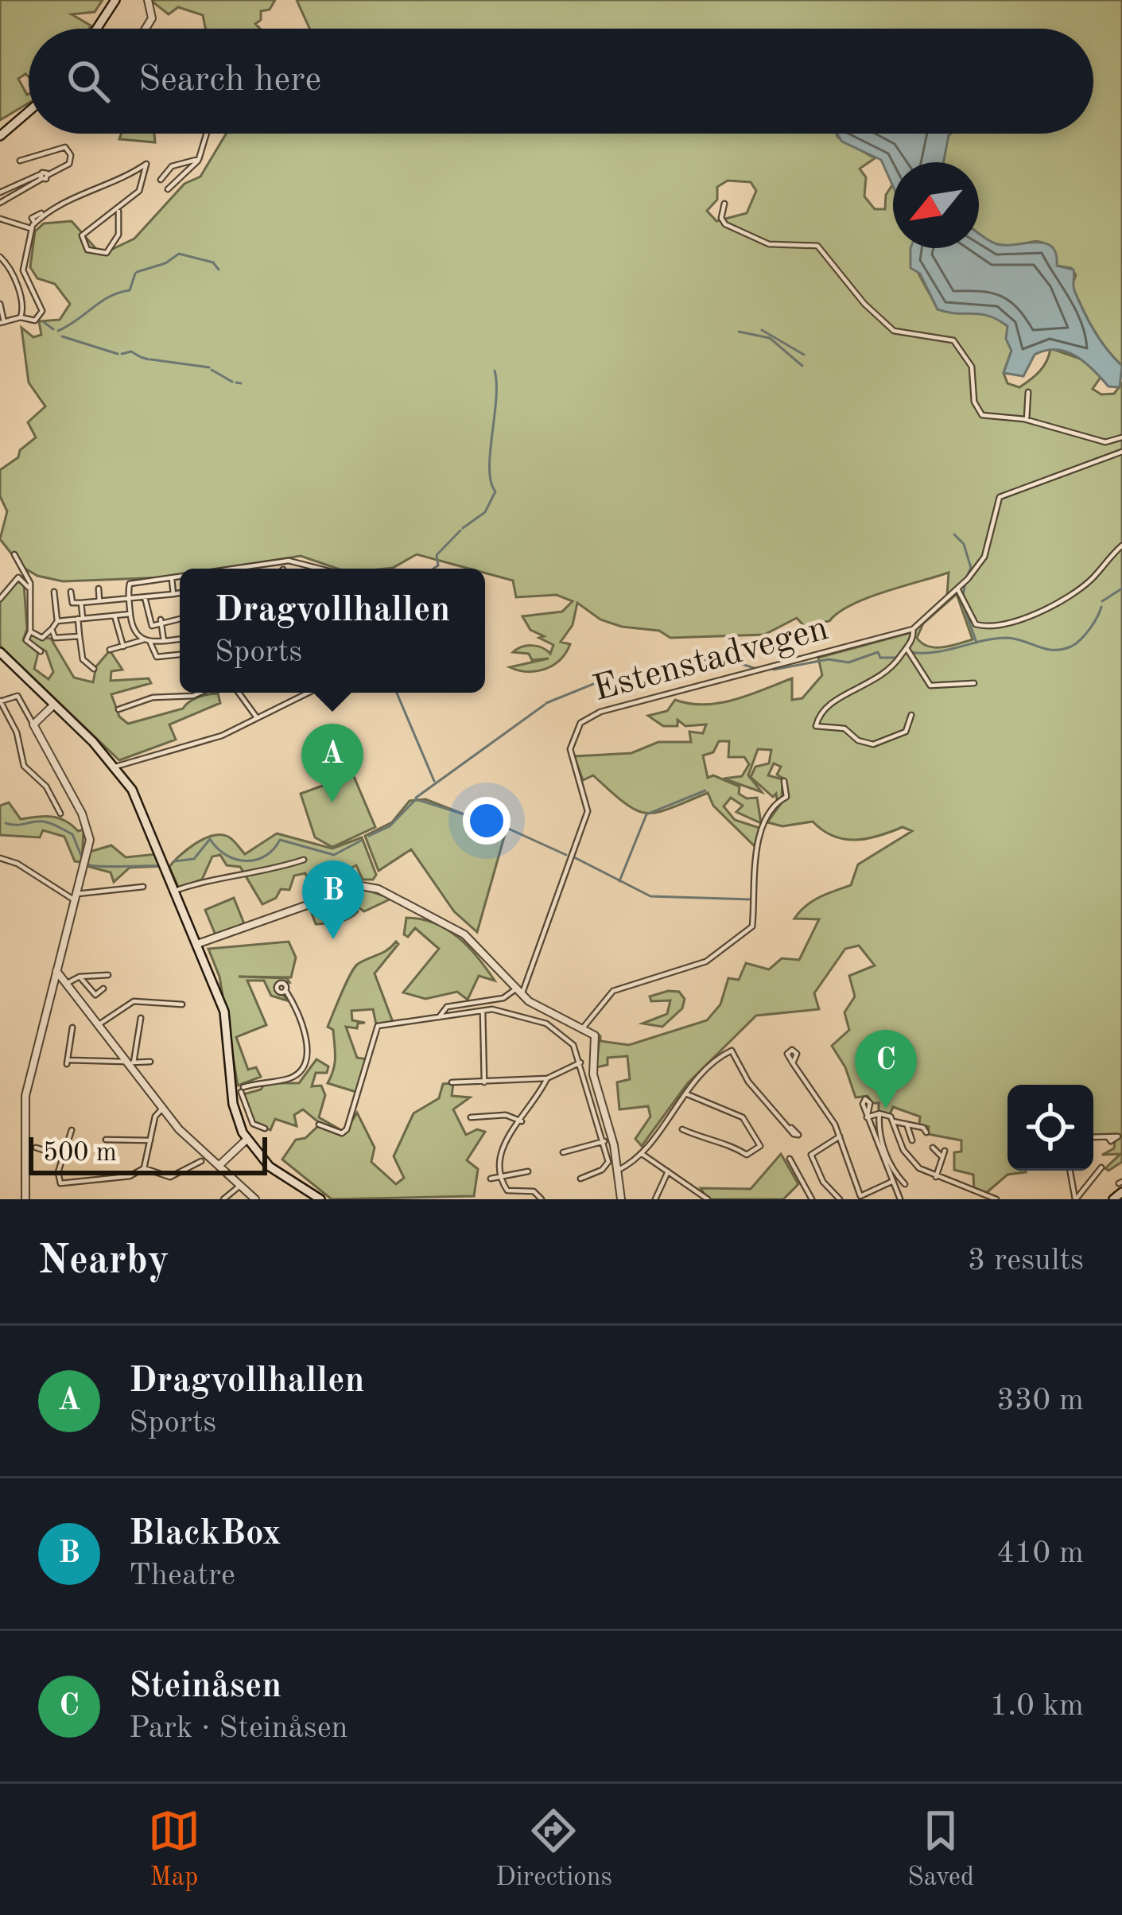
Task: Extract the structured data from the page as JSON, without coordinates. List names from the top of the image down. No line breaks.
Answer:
{"streets":{"street":["Estenstadvegen"]},"scale_bar":"500 m","north":"bottom left","page":{"search":"Search here","popup":["Dragvollhallen","Sports"],"pins":["A","B","C"],"scale":"500 m","heading":["Nearby","3 results"],"list":[{"mark":"A","name":"Dragvollhallen","note":"Sports","value":"330 m"},{"mark":"B","name":"BlackBox","note":"Theatre","value":"410 m"},{"mark":"C","name":"Steinåsen","note":"Park · Steinåsen","value":"1.0 km"}],"nav":["Map","Directions","Saved"]}}
